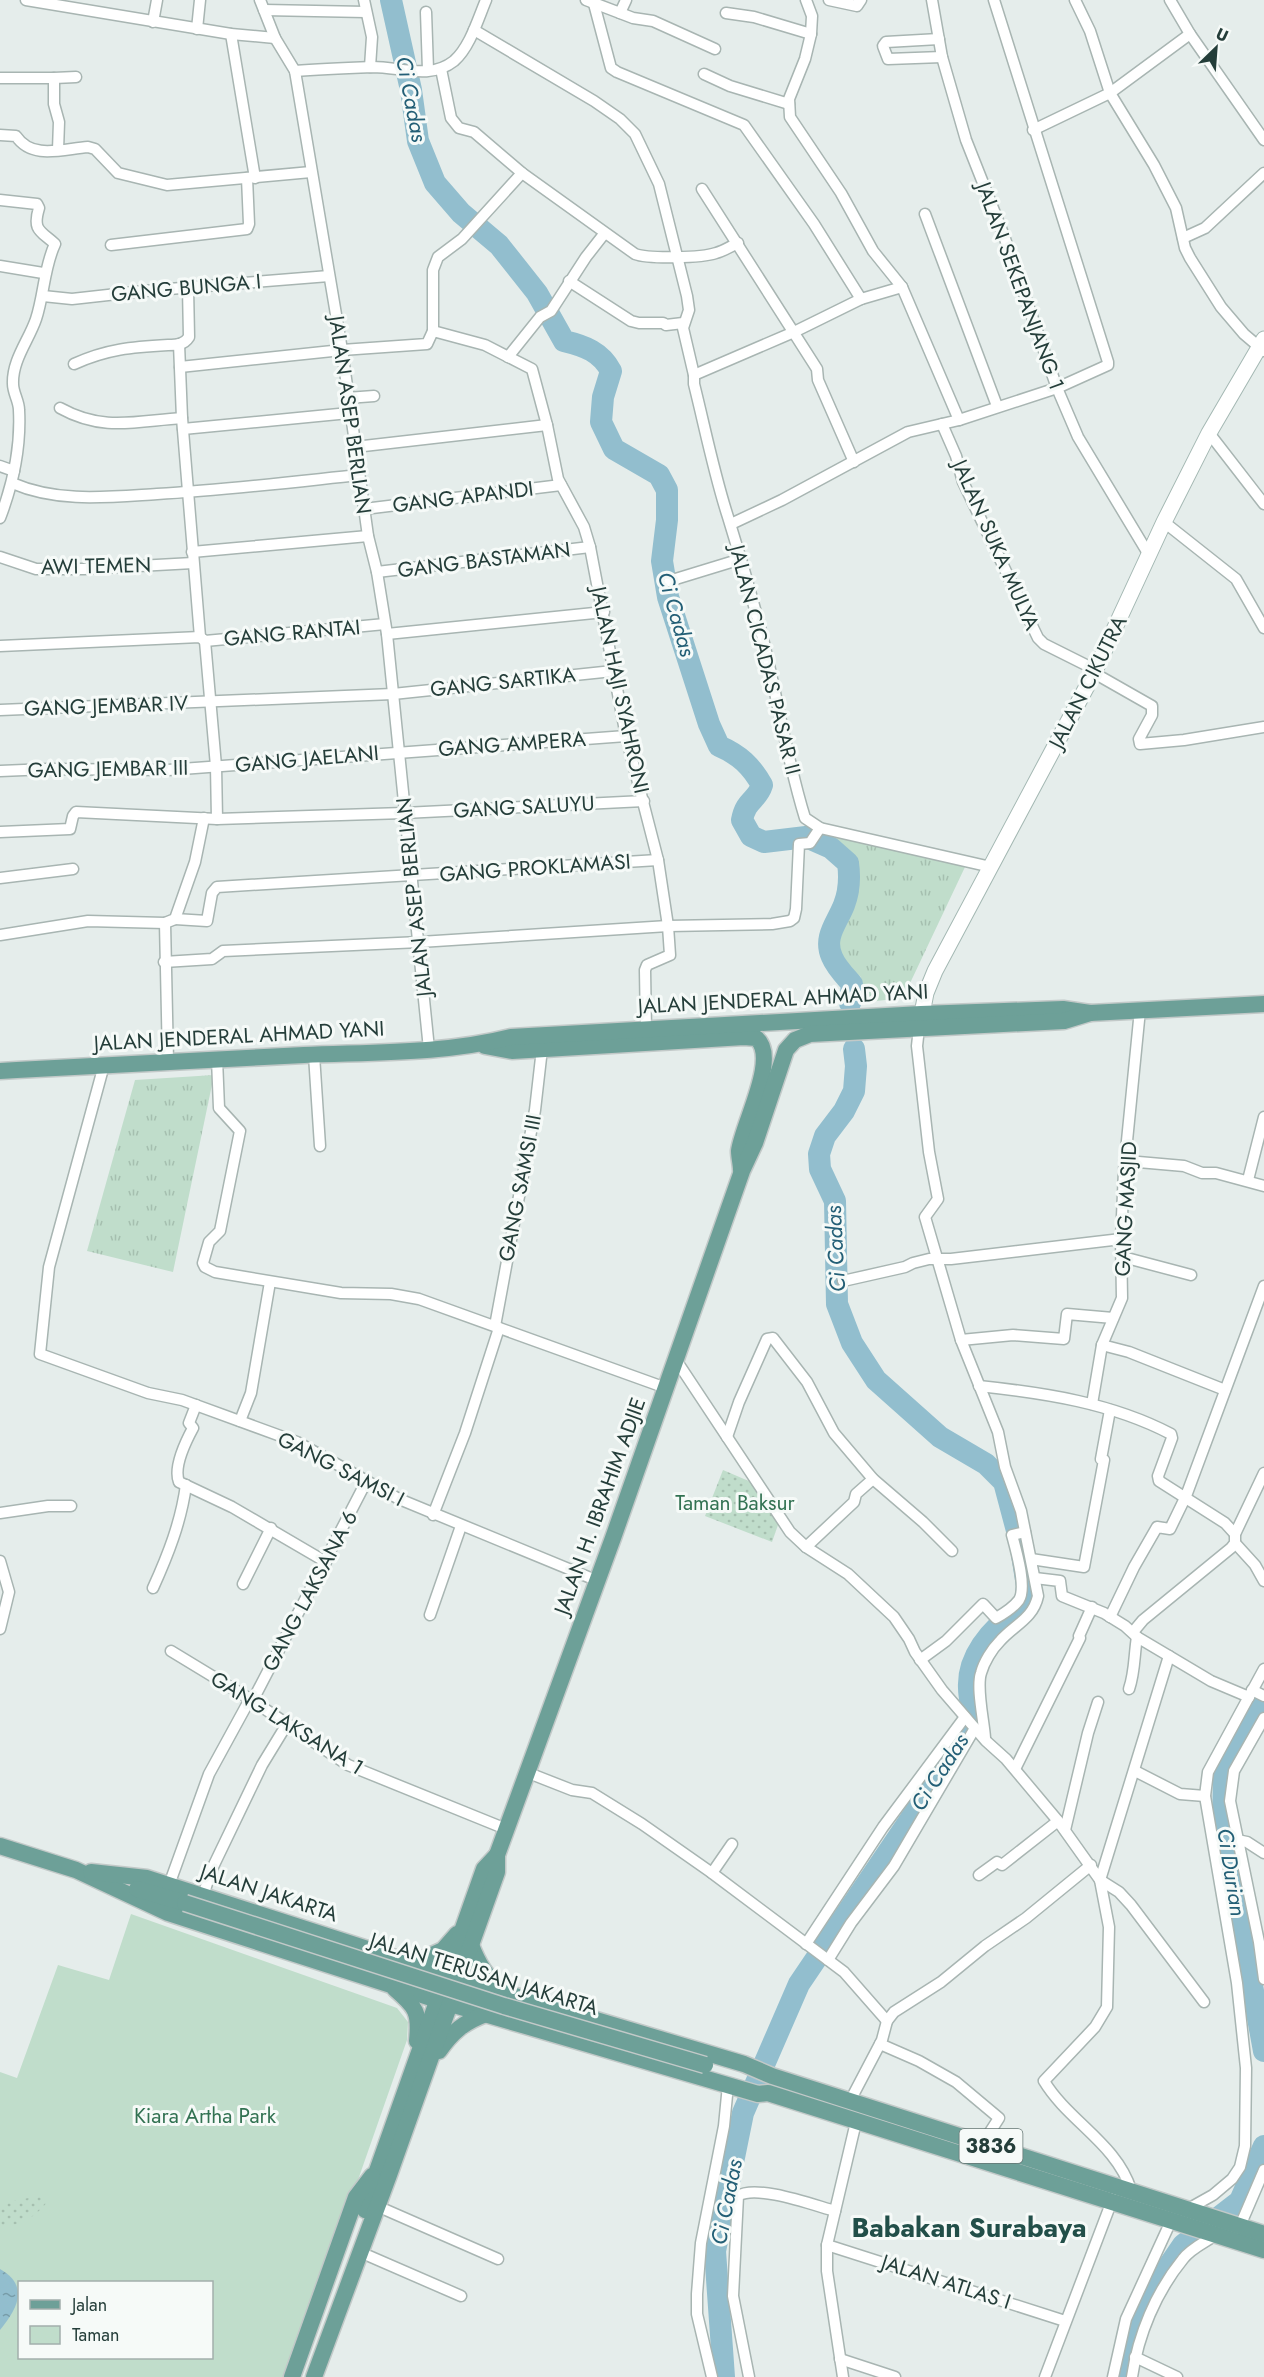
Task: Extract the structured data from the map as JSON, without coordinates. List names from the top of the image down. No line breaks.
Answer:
{"streets":{"main road":["JALAN CIKUTRA","JALAN JENDERAL AHMAD YANI","JALAN H. IBRAHIM ADJIE","JALAN JAKARTA","JALAN TERUSAN JAKARTA","3836"],"street":["JALAN SEKEPANJANG 1","GANG BUNGA I","JALAN ASEP BERLIAN","GANG APANDI","JALAN SUKA MULYA","GANG BASTAMAN","AWI TEMEN","GANG RANTAI","JALAN CICADAS PASAR II","GANG SARTIKA","JALAN HAJI SYAHRONI","GANG JEMBAR IV","GANG AMPERA","GANG JAELANI","GANG JEMBAR III","GANG SALUYU","GANG PROKLAMASI","GANG SAMSI III","GANG MASJID","GANG SAMSI I","GANG LAKSANA 6","GANG LAKSANA 1","JALAN ATLAS I"]},"crossings":[["JALAN SEKEPANJANG 1","JALAN CICADAS PASAR II"],["JALAN SEKEPANJANG 1","JALAN CIKUTRA"],["GANG BUNGA I","JALAN ASEP BERLIAN"],["JALAN ASEP BERLIAN","GANG APANDI"],["JALAN ASEP BERLIAN","GANG BASTAMAN"],["JALAN ASEP BERLIAN","AWI TEMEN"],["JALAN ASEP BERLIAN","GANG RANTAI"],["JALAN ASEP BERLIAN","GANG SARTIKA"],["JALAN ASEP BERLIAN","GANG AMPERA"],["JALAN ASEP BERLIAN","GANG JAELANI"],["JALAN ASEP BERLIAN","GANG SALUYU"],["JALAN ASEP BERLIAN","GANG PROKLAMASI"],["JALAN ASEP BERLIAN","JALAN JENDERAL AHMAD YANI"],["GANG APANDI","JALAN HAJI SYAHRONI"],["JALAN SUKA MULYA","JALAN CICADAS PASAR II"],["JALAN SUKA MULYA","JALAN CIKUTRA"],["GANG BASTAMAN","JALAN HAJI SYAHRONI"],["GANG RANTAI","JALAN HAJI SYAHRONI"],["GANG SARTIKA","JALAN HAJI SYAHRONI"],["GANG SARTIKA","GANG JEMBAR IV"],["JALAN CIKUTRA","JALAN JENDERAL AHMAD YANI"],["JALAN HAJI SYAHRONI","GANG AMPERA"],["JALAN HAJI SYAHRONI","GANG SALUYU"],["JALAN HAJI SYAHRONI","GANG PROKLAMASI"],["JALAN HAJI SYAHRONI","JALAN JENDERAL AHMAD YANI"],["GANG AMPERA","GANG JAELANI"],["GANG JAELANI","GANG JEMBAR III"],["JALAN JENDERAL AHMAD YANI","GANG SAMSI III"],["JALAN JENDERAL AHMAD YANI","GANG MASJID"],["JALAN JENDERAL AHMAD YANI","GANG SAMSI I"],["JALAN JENDERAL AHMAD YANI","JALAN H. IBRAHIM ADJIE"],["GANG SAMSI III","GANG SAMSI I"],["GANG SAMSI I","JALAN H. IBRAHIM ADJIE"],["GANG SAMSI I","GANG LAKSANA 6"],["JALAN H. IBRAHIM ADJIE","GANG LAKSANA 1"],["JALAN H. IBRAHIM ADJIE","JALAN JAKARTA"],["JALAN H. IBRAHIM ADJIE","JALAN TERUSAN JAKARTA"],["GANG LAKSANA 6","GANG LAKSANA 1"],["GANG LAKSANA 6","JALAN JAKARTA"],["JALAN JAKARTA","JALAN TERUSAN JAKARTA"]],"districts":["Babakan Surabaya"],"water":["Ci Cadas","Ci Durian"],"parks":["Taman Baksur","Kiara Artha Park"],"legend":["Jalan","Taman"],"north":"top right"}
